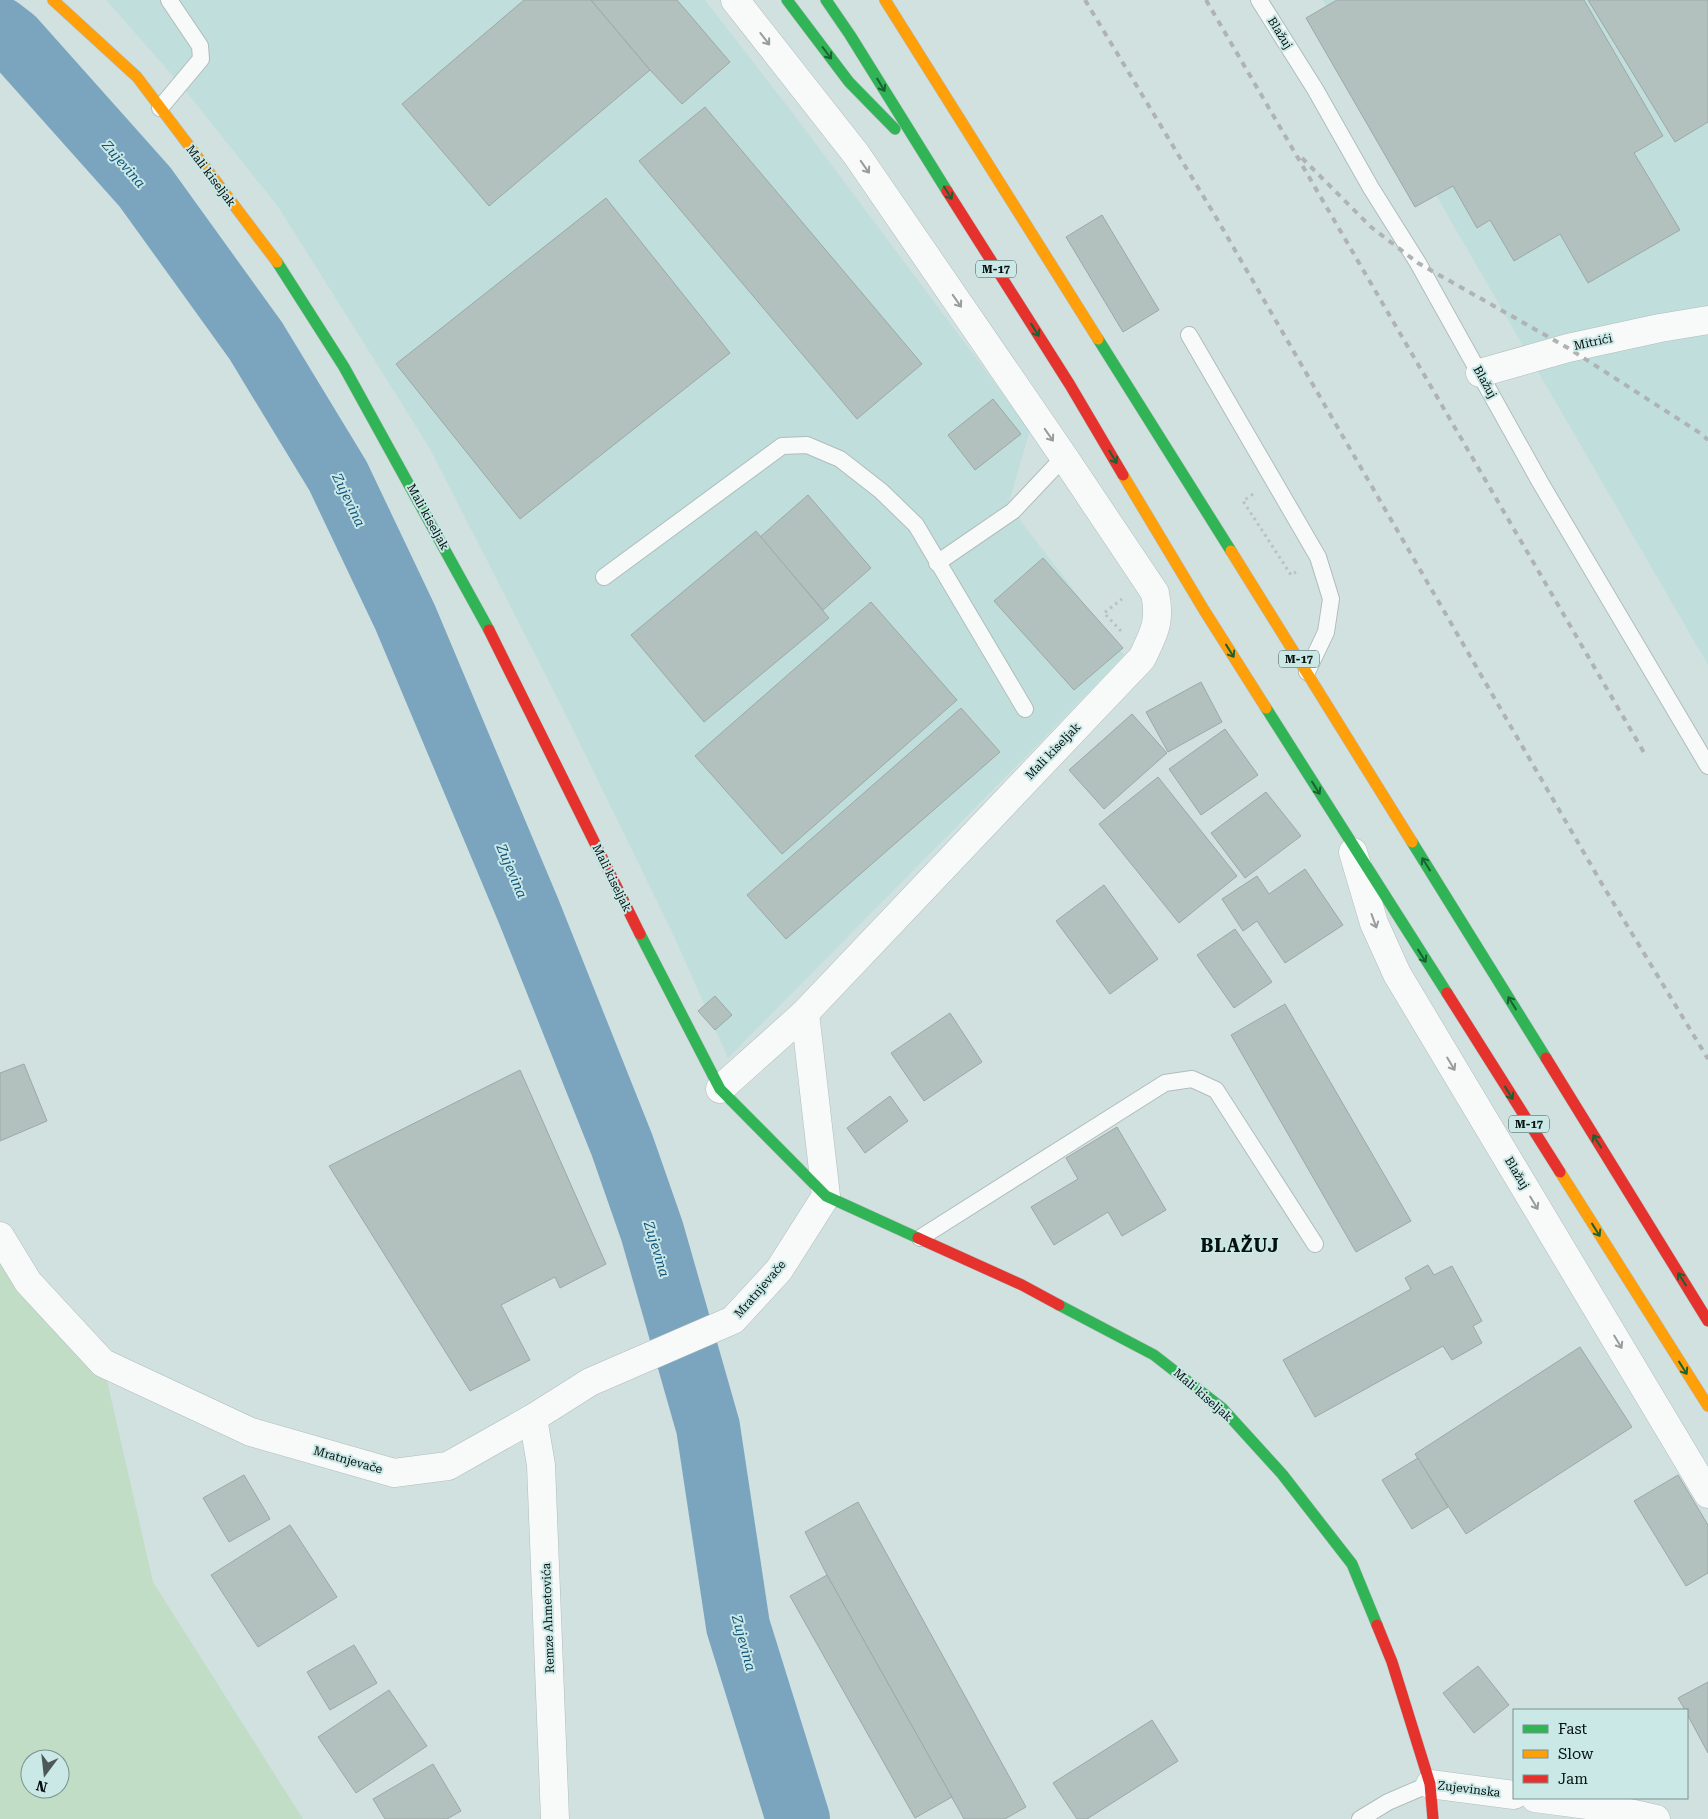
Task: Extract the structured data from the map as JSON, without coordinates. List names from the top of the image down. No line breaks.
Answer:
{"streets":{"main road":["Mali kiseljak","M-17","Zujevinska"],"street":["Blažuj","Mitrići","Mratnjevače","Remze Ahmetovića"]},"crossings":[["Blažuj","M-17"],["Blažuj","Mitrići"],["Mali kiseljak","Mratnjevače"],["Mali kiseljak","Zujevinska"],["Mratnjevače","Remze Ahmetovića"]],"one_way":["Blažuj"],"districts":["BLAŽUJ"],"water":["Zujevina"],"legend":["Fast","Slow","Jam"],"north":"bottom"}
